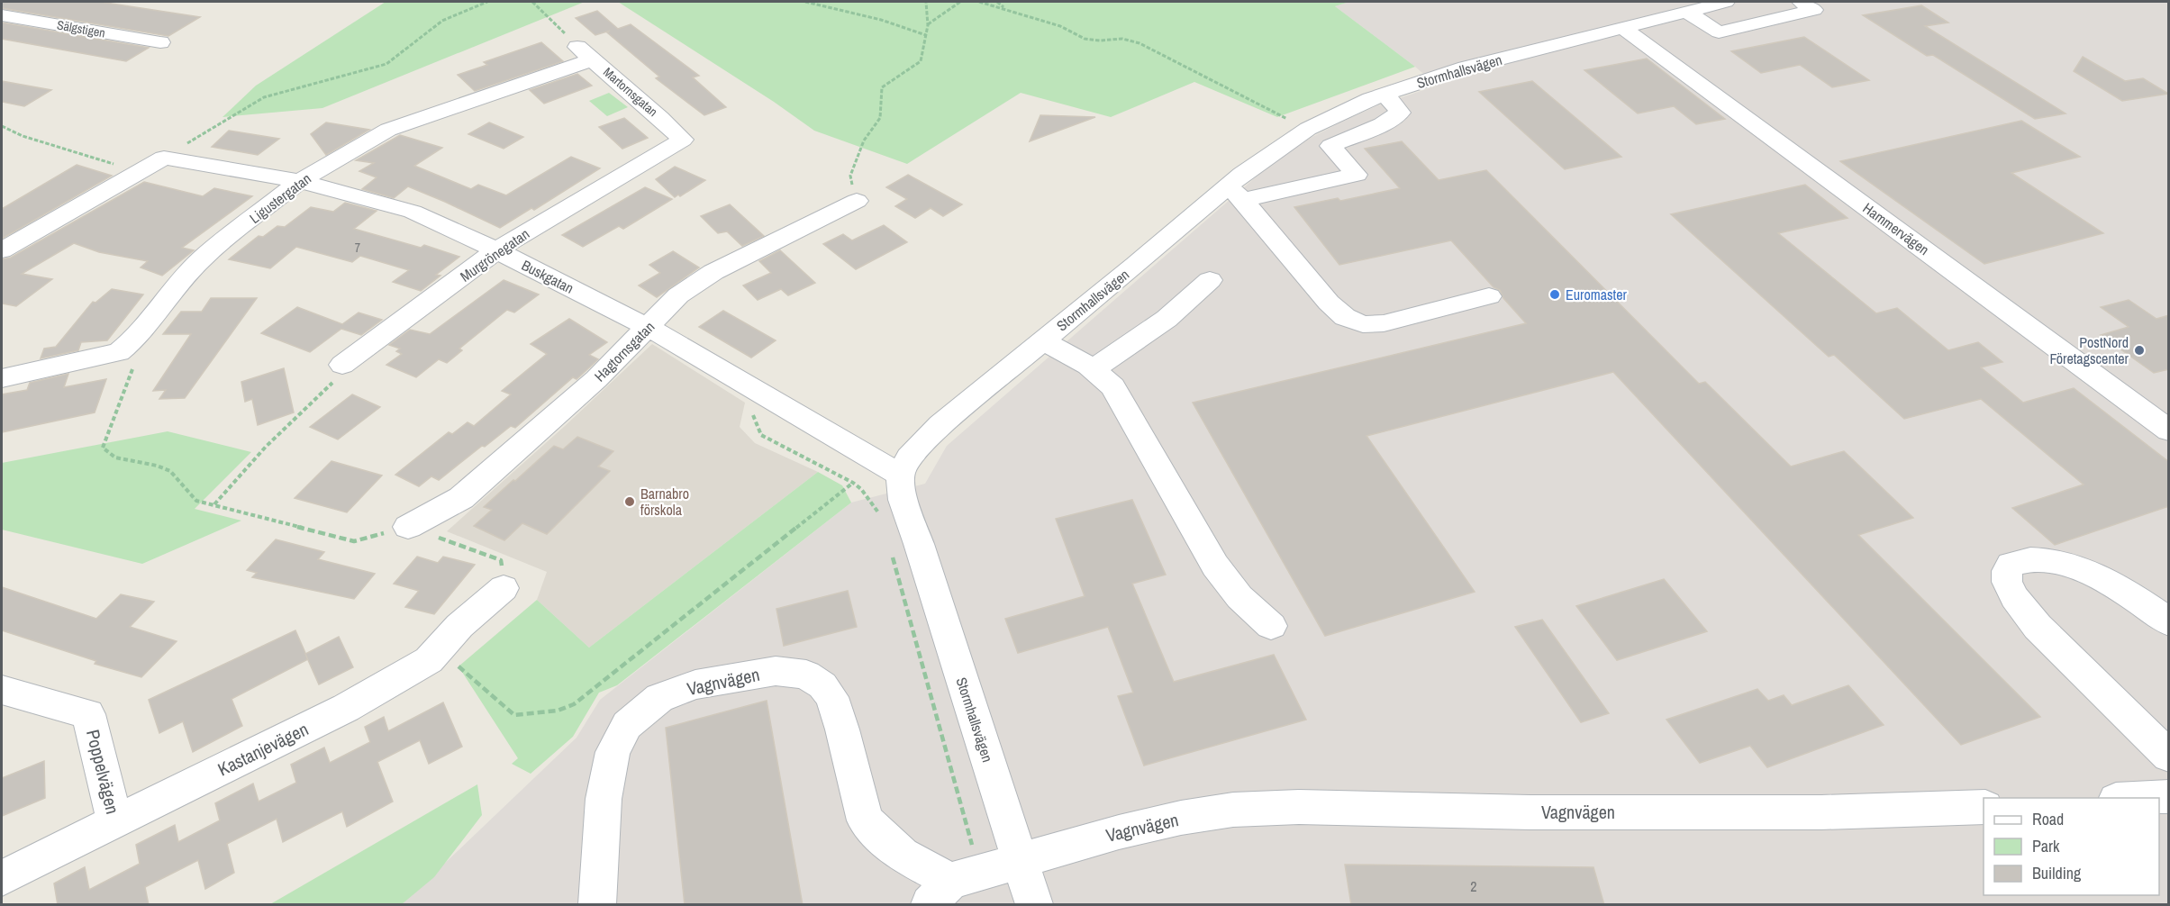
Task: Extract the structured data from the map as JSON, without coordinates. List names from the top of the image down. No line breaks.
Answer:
{"streets":{"street":["Sälgstigen","Stormhallsvägen","Martornsgatan","Ligustergatan","Hammervägen","Murgrönegatan","Buskgatan","Hagtornsgatan","Vagnvägen","Kastanjevägen","Poppelvägen"]},"crossings":[["Stormhallsvägen","Hammervägen"],["Stormhallsvägen","Buskgatan"],["Stormhallsvägen","Vagnvägen"],["Martornsgatan","Ligustergatan"],["Martornsgatan","Murgrönegatan"],["Ligustergatan","Buskgatan"],["Murgrönegatan","Buskgatan"],["Buskgatan","Hagtornsgatan"],["Kastanjevägen","Poppelvägen"]],"places":["Euromaster","PostNord Företagscenter","Barnabro förskola"],"house_numbers":["7","2"],"legend":["Road","Park","Building"]}
